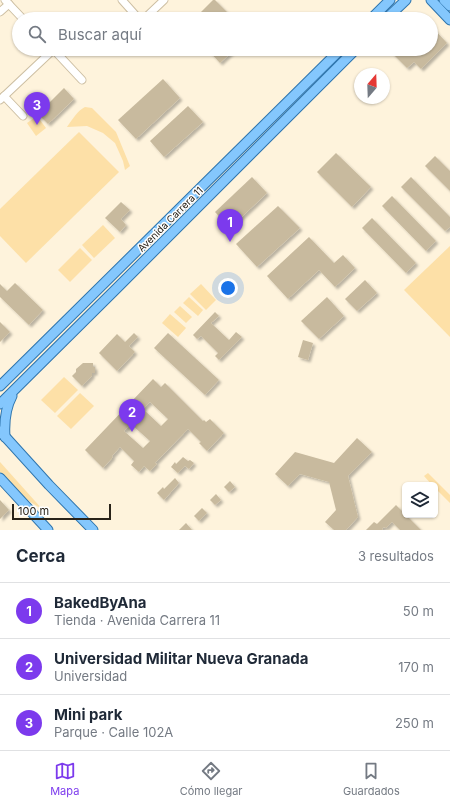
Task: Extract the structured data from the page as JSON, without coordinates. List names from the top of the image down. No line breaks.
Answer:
{"streets":{"main road":["Avenida Carrera 11"]},"scale_bar":"100 m","north":"top","page":{"search":"Buscar aquí","pins":["3","1","2"],"scale":"100 m","heading":["Cerca","3 resultados"],"list":[{"mark":"1","name":"BakedByAna","note":"Tienda · Avenida Carrera 11","value":"50 m"},{"mark":"2","name":"Universidad Militar Nueva Granada","note":"Universidad","value":"170 m"},{"mark":"3","name":"Mini park","note":"Parque · Calle 102A","value":"250 m"}],"nav":["Mapa","Cómo llegar","Guardados"]}}
